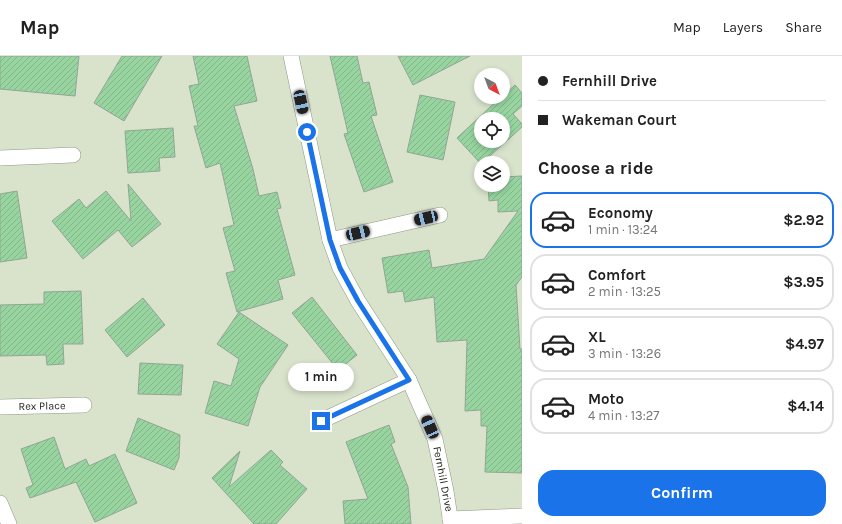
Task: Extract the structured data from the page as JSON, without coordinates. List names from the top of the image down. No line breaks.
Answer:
{"streets":{"street":["Rex Place","Fernhill Drive"]},"north":"bottom right","page":{"header":"Map","nav":["Map","Layers","Share"],"banner":["Fernhill Drive","Wakeman Court"],"heading":"Choose a ride","list":[{"name":"Economy","note":"1 min · 13:24","value":"$2.92"},{"name":"Comfort","note":"2 min · 13:25","value":"$3.95"},{"name":"XL","note":"3 min · 13:26","value":"$4.97"},{"name":"Moto","note":"4 min · 13:27","value":"$4.14"}],"bubble":"1 min","buttons":"Confirm"}}
